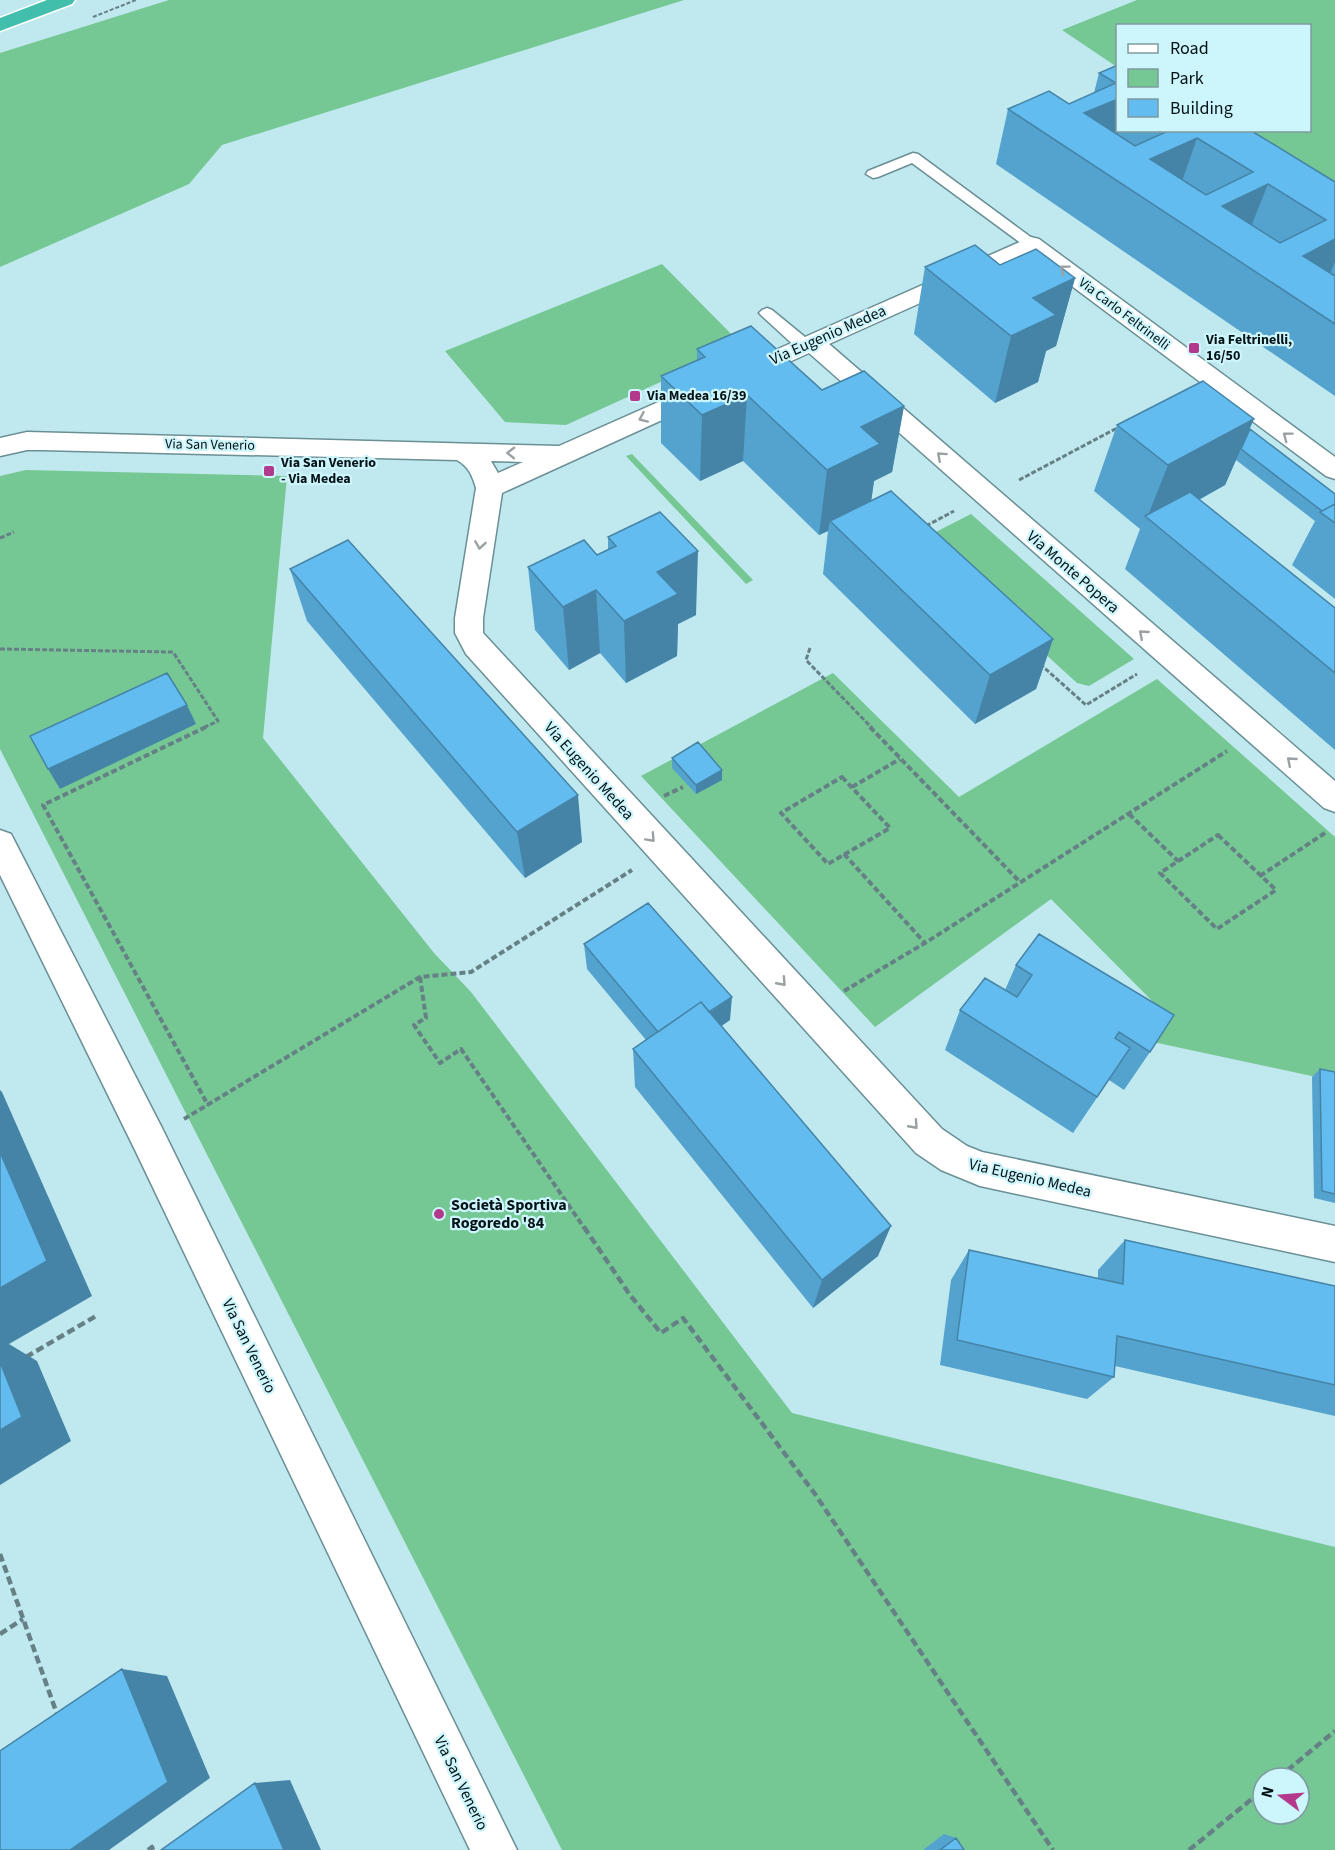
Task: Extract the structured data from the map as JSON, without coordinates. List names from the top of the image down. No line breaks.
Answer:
{"streets":{"street":["Via Carlo Feltrinelli","Via Eugenio Medea","Via San Venerio","Via Monte Popera"]},"crossings":[["Via Carlo Feltrinelli","Via Eugenio Medea"],["Via Eugenio Medea","Via San Venerio"],["Via Eugenio Medea","Via Monte Popera"]],"one_way":["Via Carlo Feltrinelli","Via Monte Popera"],"places":{"transit":["Via Feltrinelli, 16/50","Via Medea 16/39","Via San Venerio - Via Medea"],"other":["Società Sportiva Rogoredo '84"]},"legend":["Road","Park","Building"],"north":"left"}
